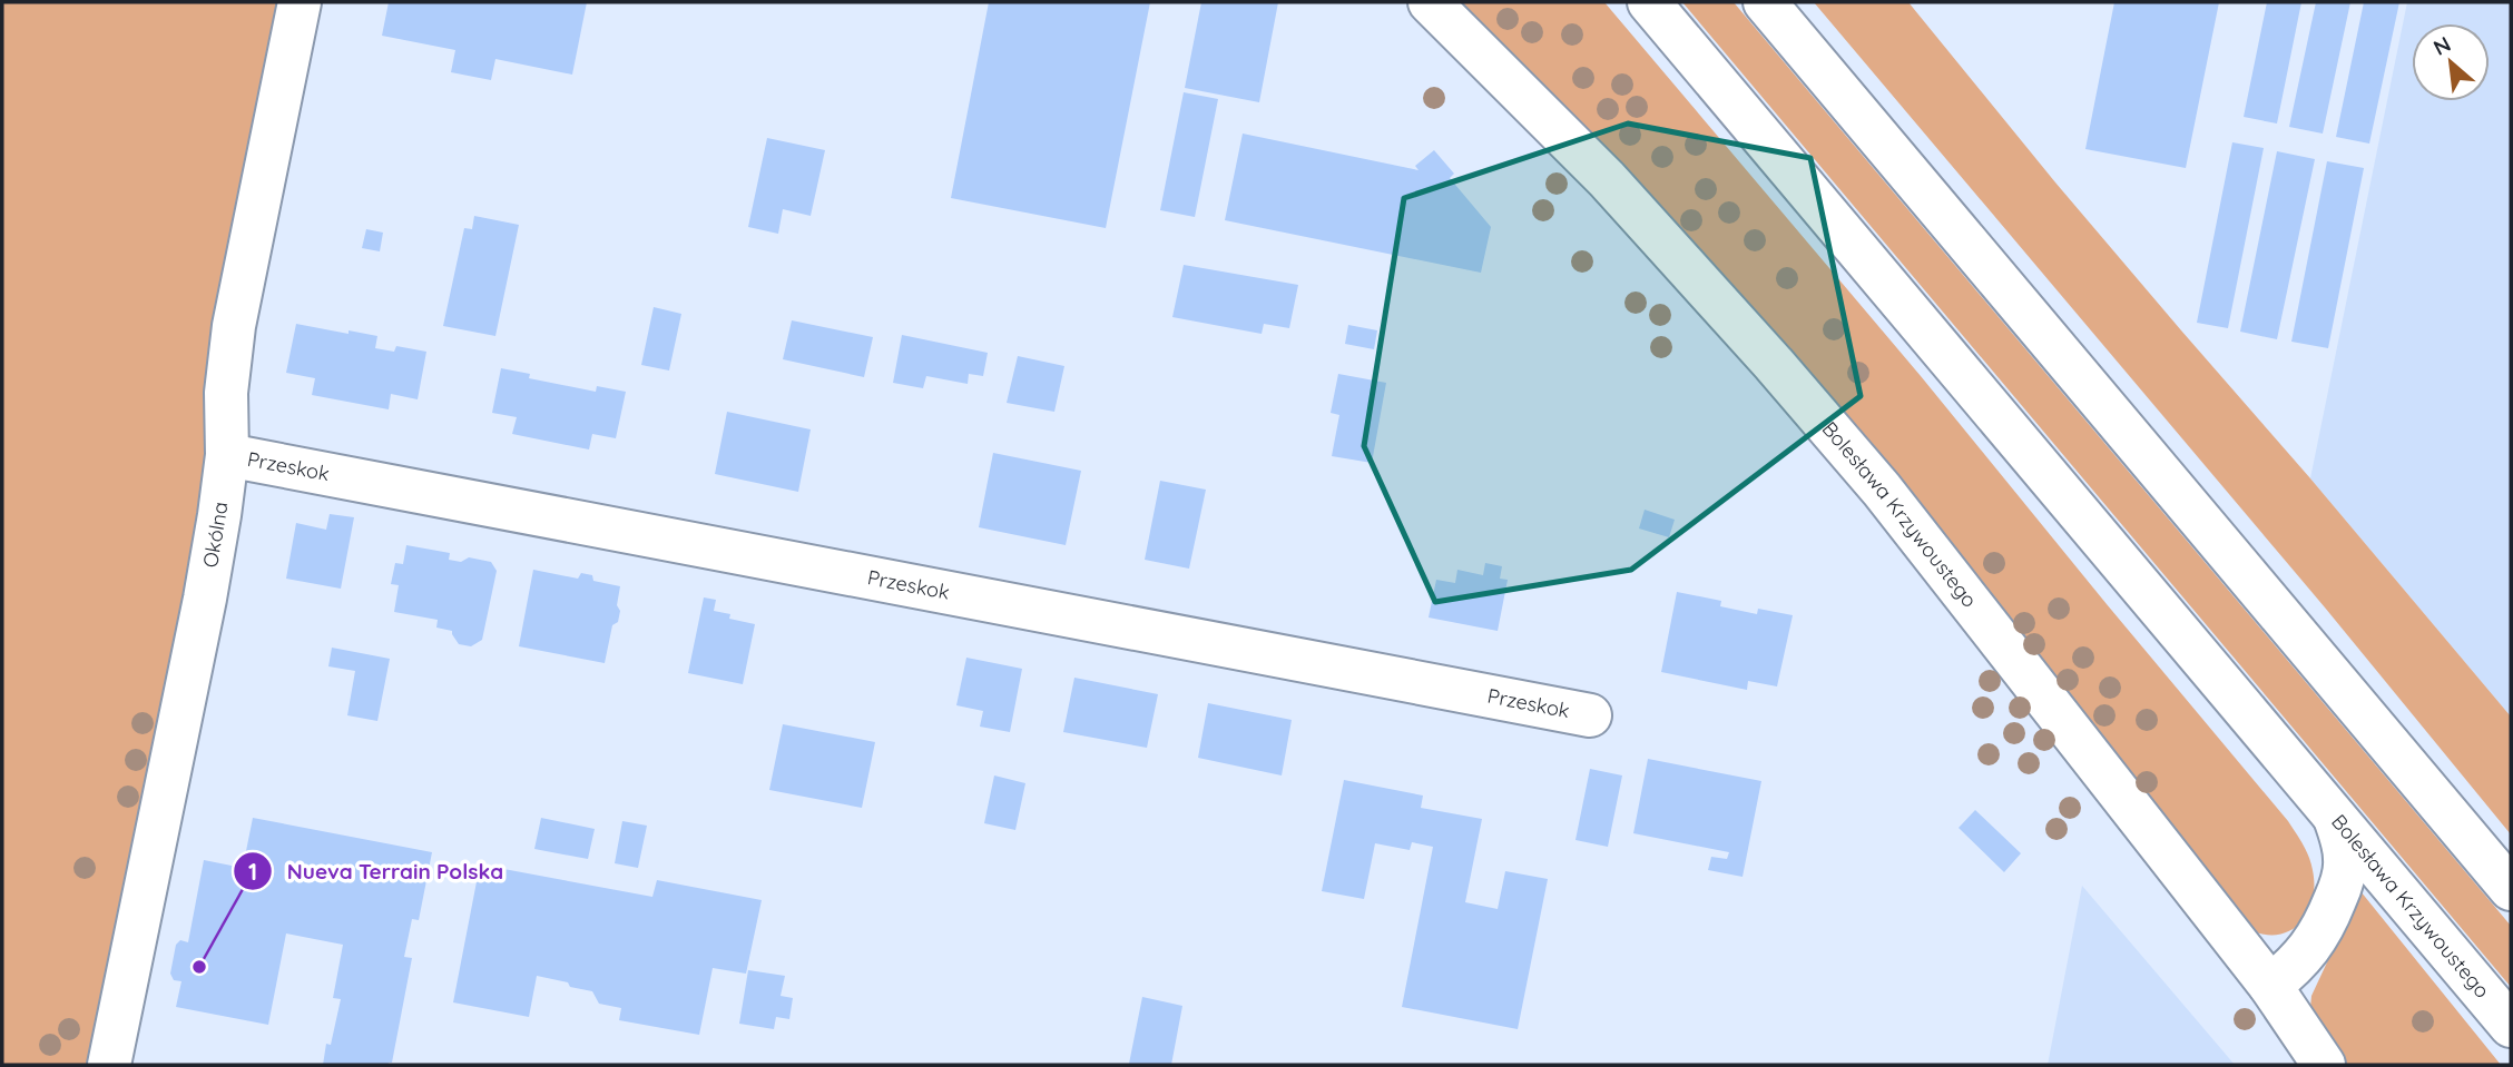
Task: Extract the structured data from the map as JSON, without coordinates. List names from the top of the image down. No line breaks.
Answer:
{"streets":{"street":["Przeskok","Bolesława Krzywoustego","Okólna"]},"crossings":[["Przeskok","Okólna"]],"places":["Nueva Terrain Polska"],"north":"top left"}
